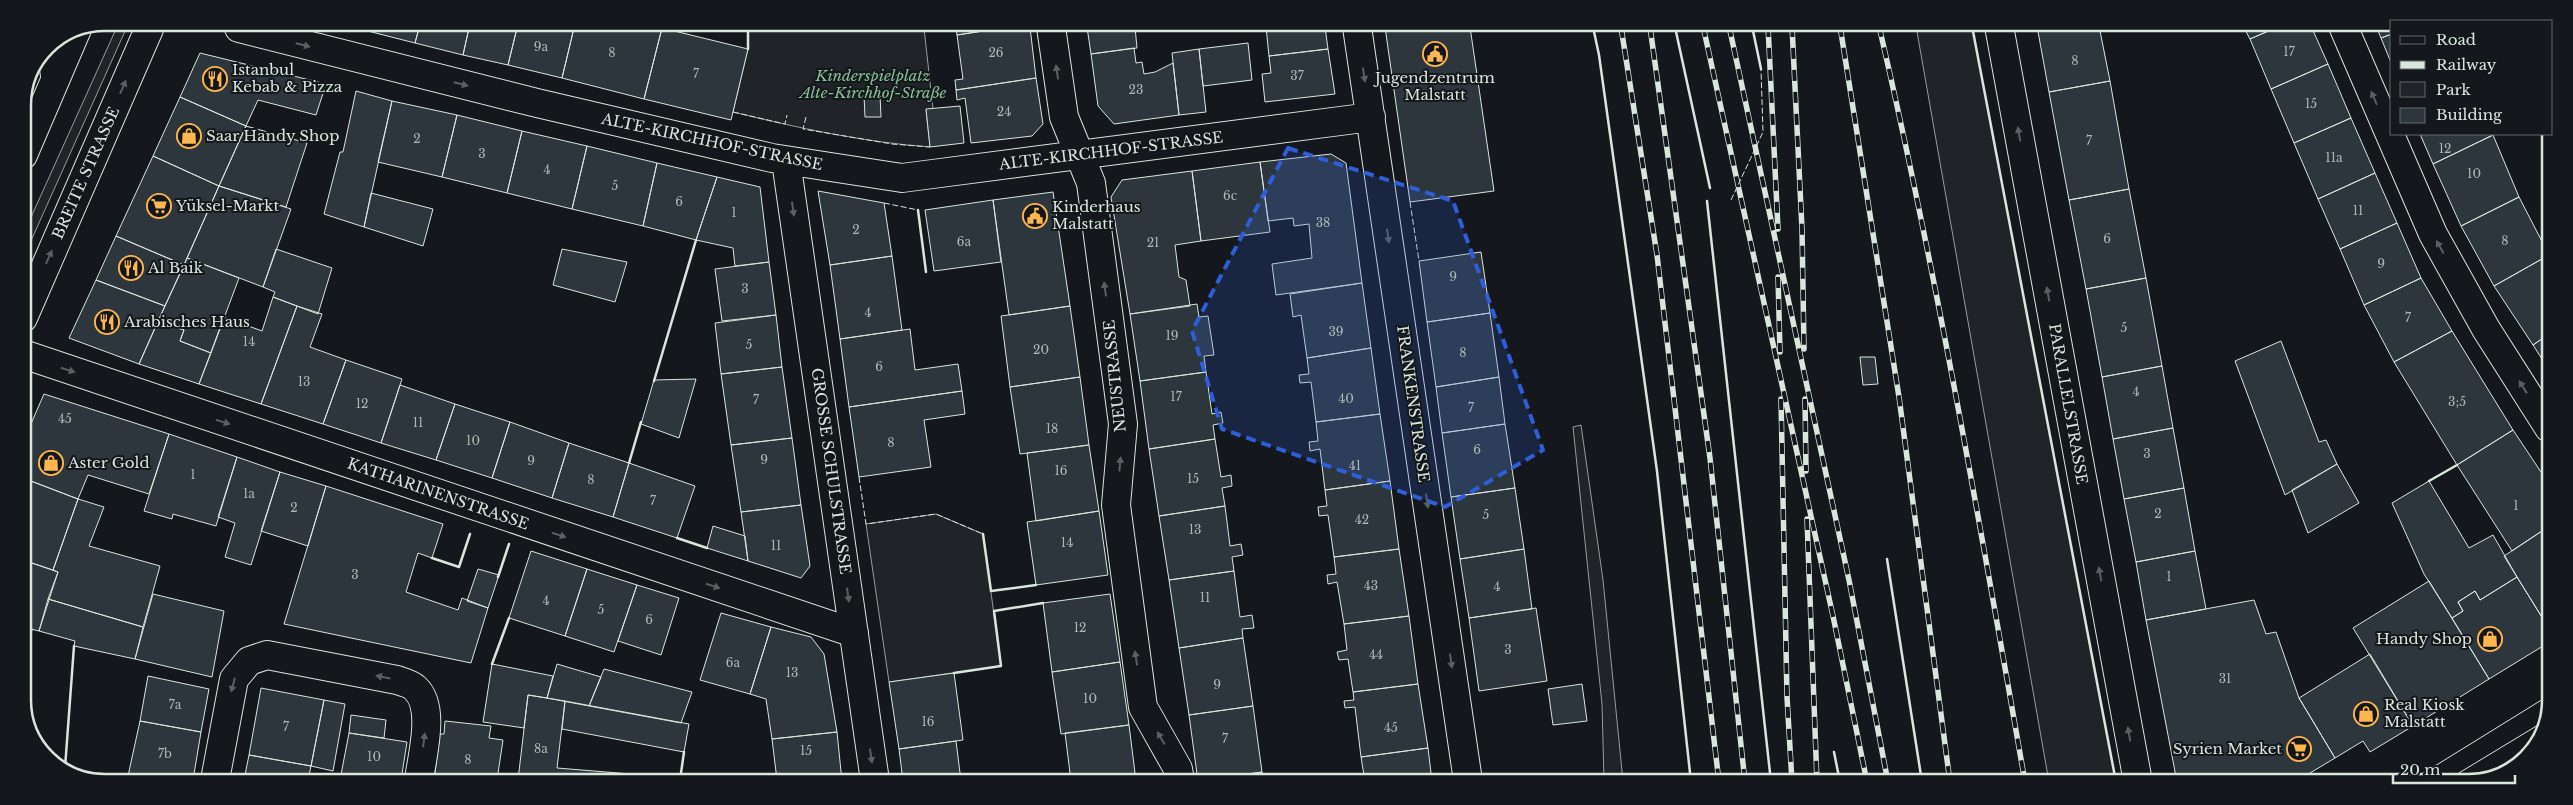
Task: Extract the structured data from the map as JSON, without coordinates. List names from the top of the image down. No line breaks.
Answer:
{"streets":{"street":["ALTE-KIRCHHOF-STRASSE","BREITE STRASSE","NEUSTRASSE","FRANKENSTRASSE","PARALLELSTRASSE","GROSSE SCHULSTRASSE","KATHARINENSTRASSE"]},"crossings":[["ALTE-KIRCHHOF-STRASSE","NEUSTRASSE"],["ALTE-KIRCHHOF-STRASSE","FRANKENSTRASSE"],["ALTE-KIRCHHOF-STRASSE","GROSSE SCHULSTRASSE"],["GROSSE SCHULSTRASSE","KATHARINENSTRASSE"]],"one_way":["ALTE-KIRCHHOF-STRASSE","NEUSTRASSE","FRANKENSTRASSE","PARALLELSTRASSE","GROSSE SCHULSTRASSE","KATHARINENSTRASSE"],"parks":["Kinderspielplatz Alte-Kirchhof-Straße"],"places":{"public building":["Jugendzentrum Malstatt","Kinderhaus Malstatt"],"restaurant":["Istanbul Kebab & Pizza","Al Baik","Arabisches Haus"],"shop":["Saar Handy Shop","Aster Gold","Handy Shop","Real Kiosk Malstatt"],"supermarket":["Yüksel-Markt","Syrien Market"]},"house_numbers":["9a","17","8","26","8","7","37","23","15","24","2","7","12","3","11a","4","10","5","6c","6","11","1","38","2","6","8","6a","21","9","9","3","4","7","5","39","19","14","5","20","8","6","13","4","17","40","7","3;5","12","7","45","11","18","10","8","6","3","9","9","41","16","1","15","8","1a","7","1","2","2","5","42","13","14","11","3","1","43","4","11","4","5","6","12","3","44","6a","13","31","9","10","7a","16","7","45","7","8a","15","7b","10","8"],"legend":["Road","Railway","Park","Building"],"scale_bar":"20 m"}
